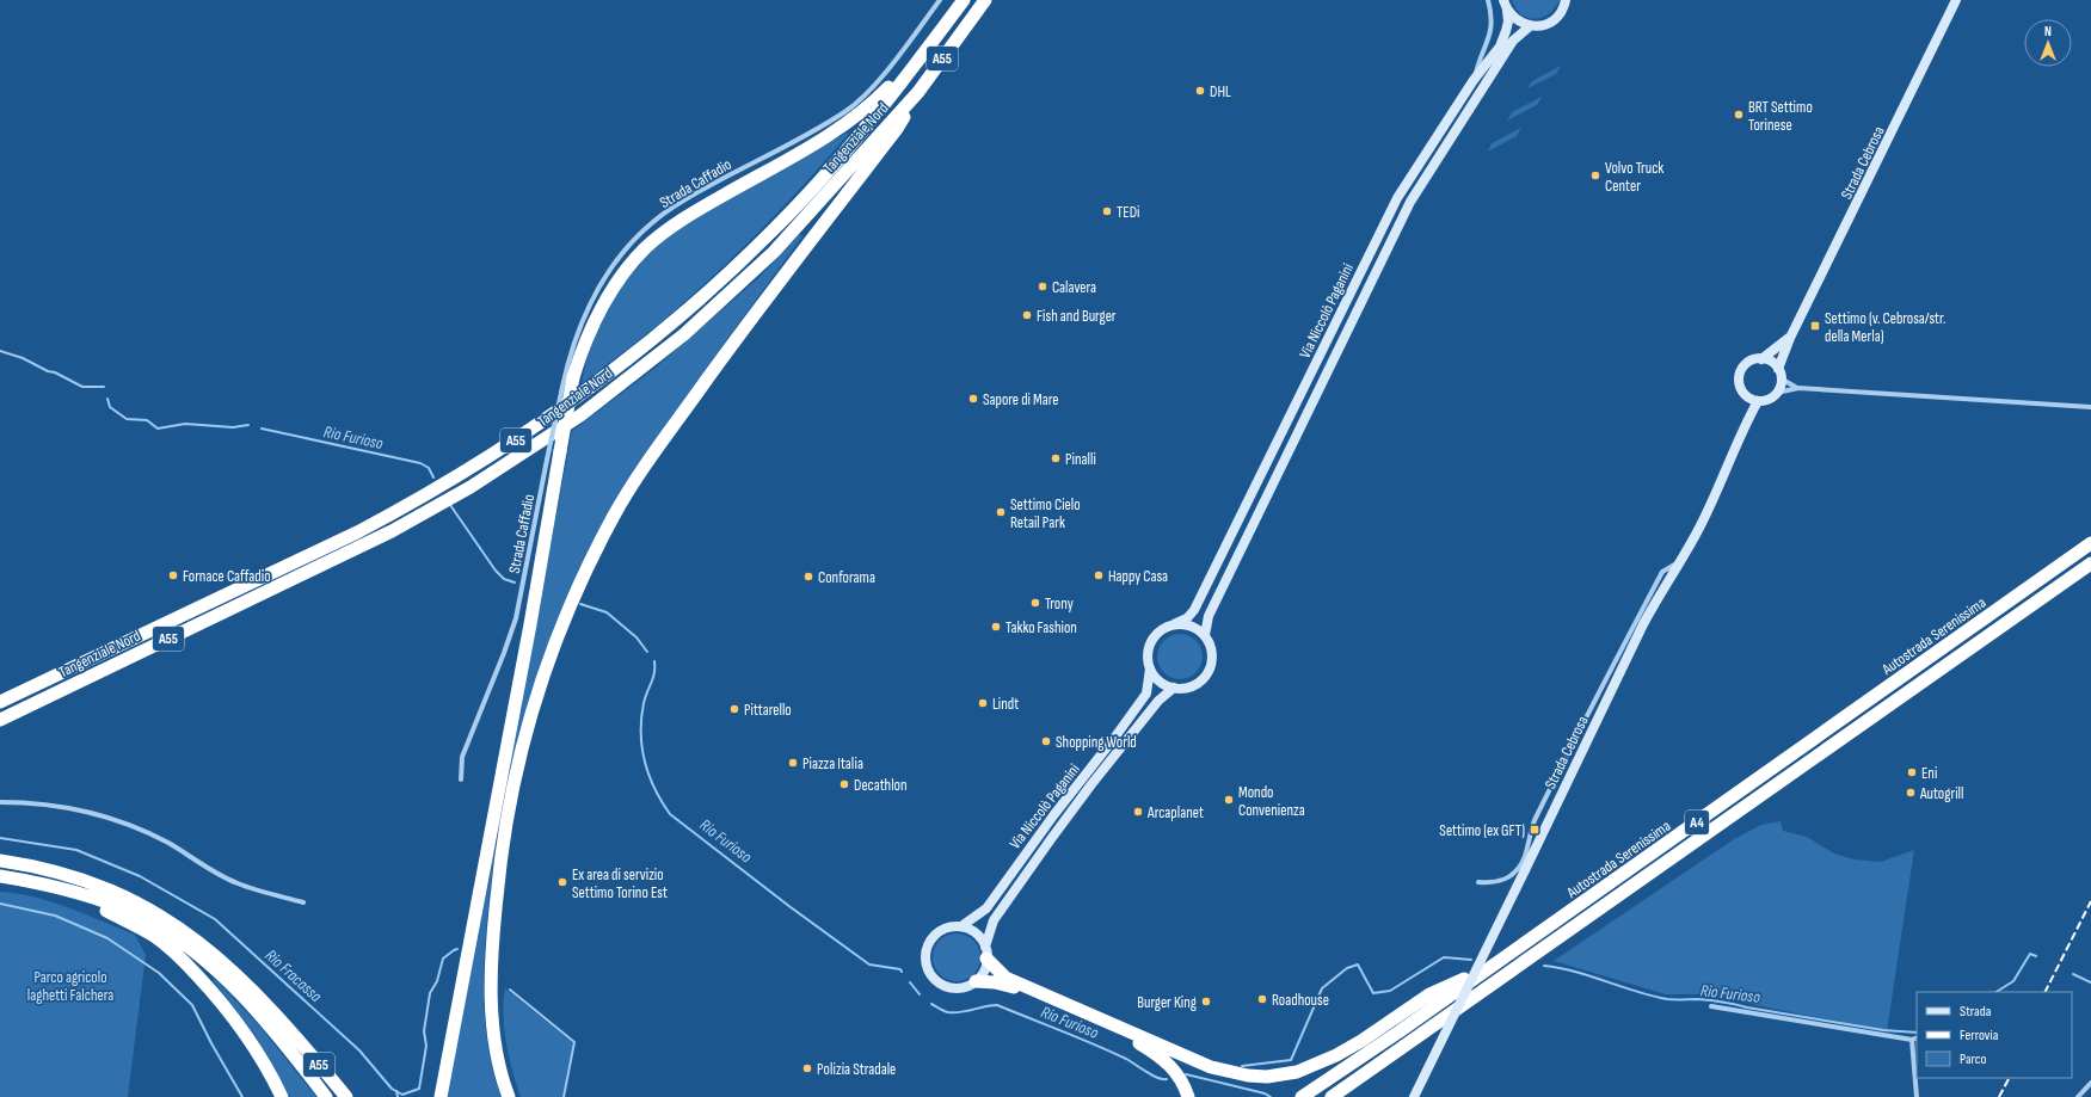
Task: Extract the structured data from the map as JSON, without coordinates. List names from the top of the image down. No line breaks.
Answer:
{"streets":{"highway":["A55","Tangenziale Nord","Autostrada Serenissima","A4"],"street":["Strada Cebrosa","Strada Caffadio","Via Niccolò Paganini"]},"crossings":[["A55","Tangenziale Nord"]],"water":["Rio Furioso","Rio Fracassa"],"parks":["Parco agricolo laghetti Falchera"],"places":{"other":["DHL","BRT Settimo Torinese","Volvo Truck Center","TEDi","Calavera","Fish and Burger","Sapore di Mare","Pinalli","Settimo Cielo Retail Park","Fornace Caffadio","Happy Casa","Conforama","Trony","Takko Fashion","Lindt","Pittarello","Shopping World","Piazza Italia","Eni","Decathlon","Autogrill","Mondo Convenienza","Arcaplanet","Ex area di servizio Settimo Torino Est","Roadhouse","Burger King","Polizia Stradale"],"transit":["Settimo (v. Cebrosa/str. della Merla)","Settimo (ex GFT)"]},"legend":["Strada","Ferrovia","Parco"],"north":"top"}
